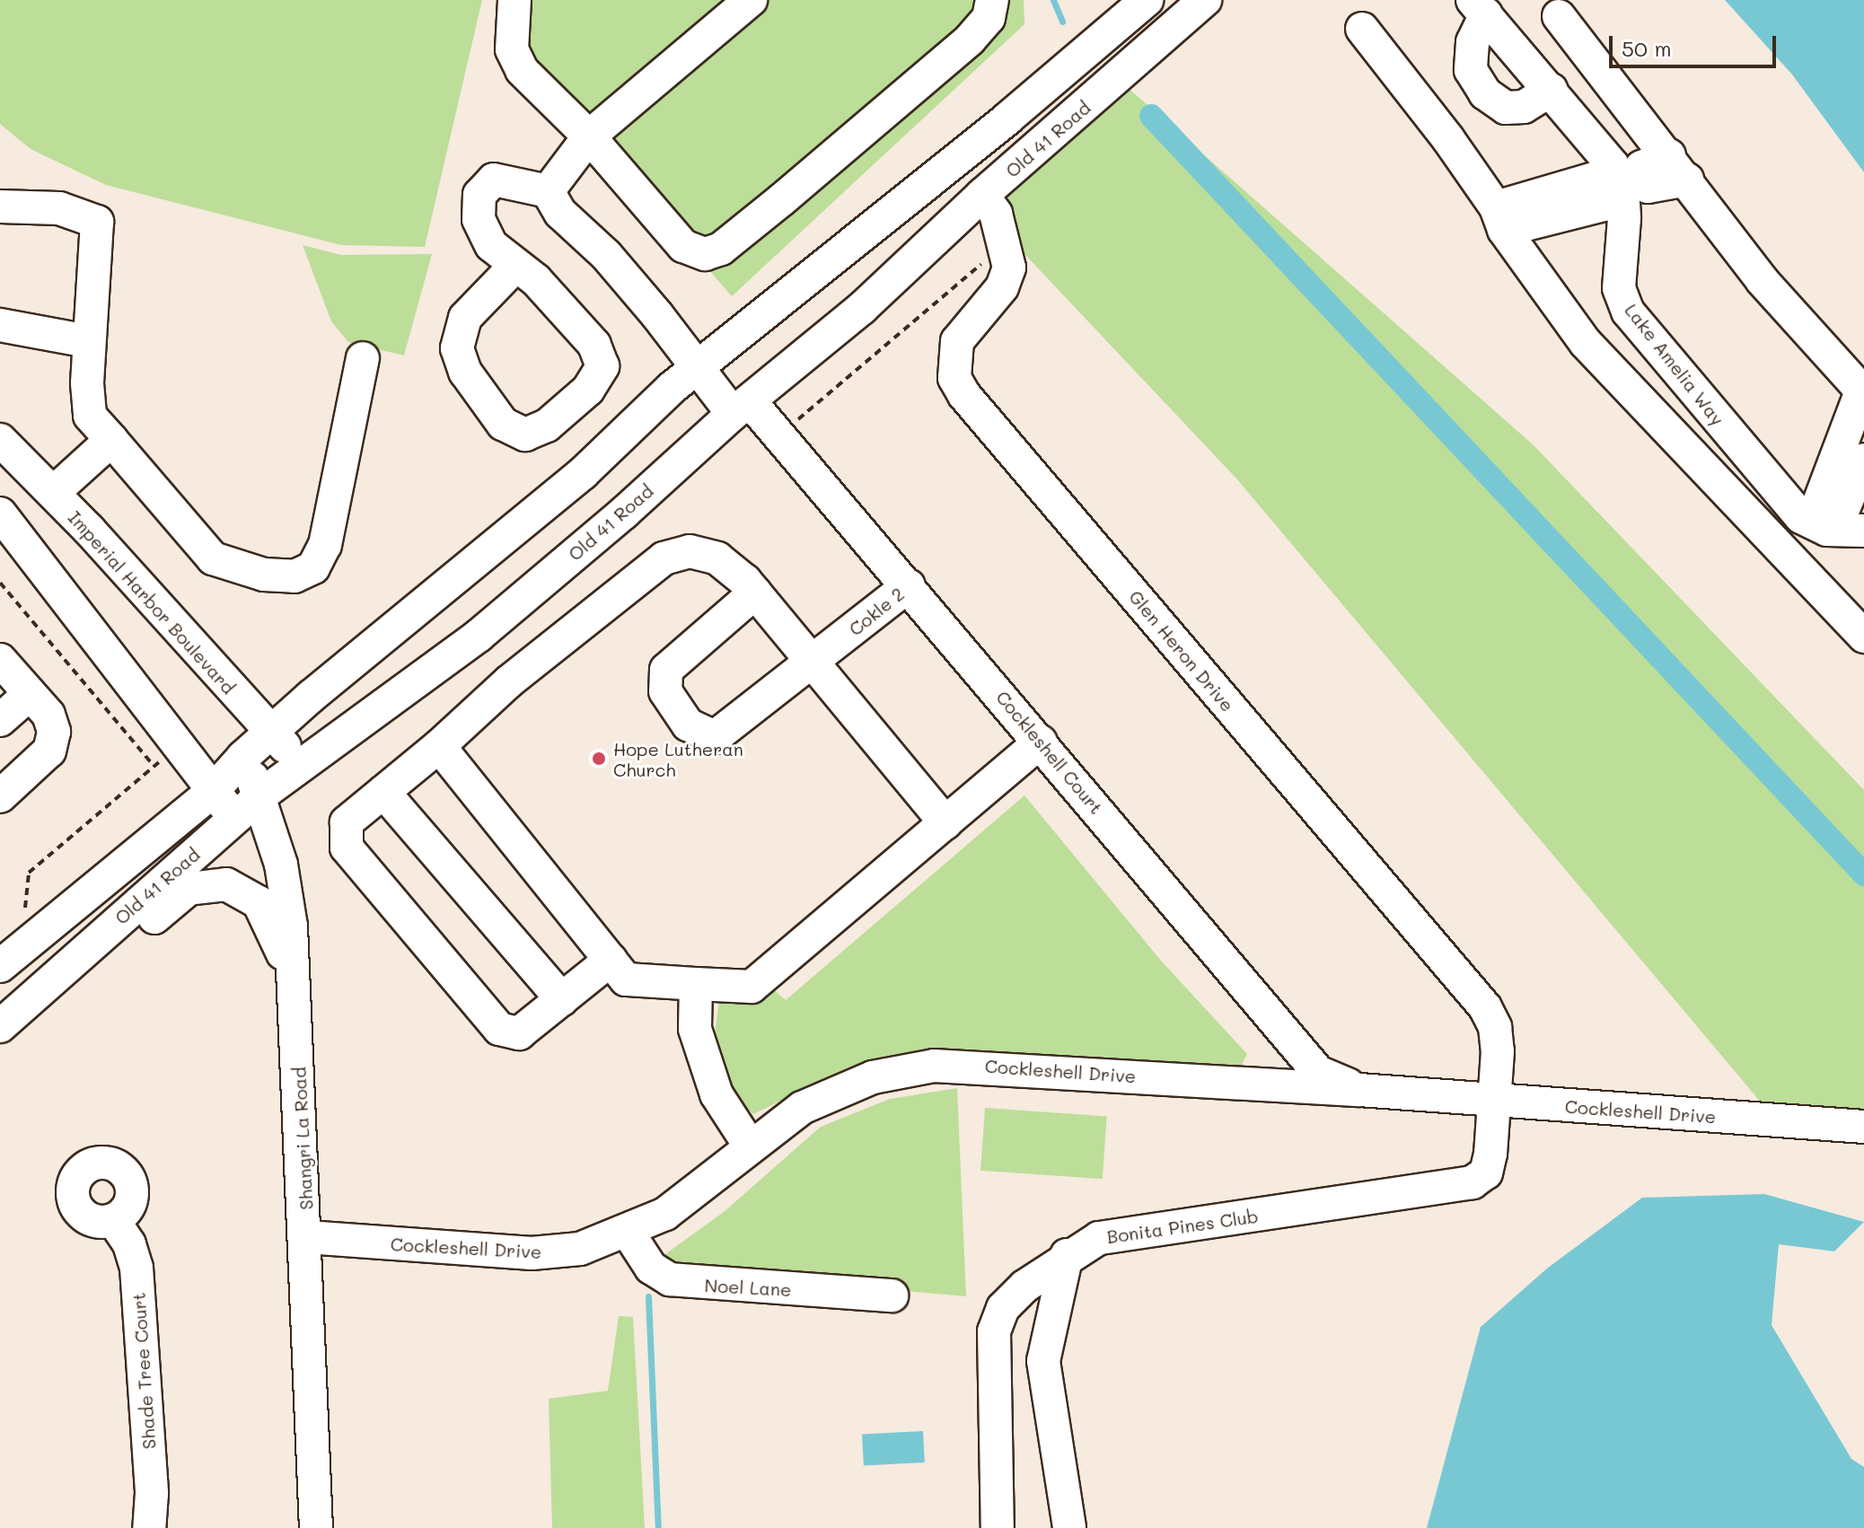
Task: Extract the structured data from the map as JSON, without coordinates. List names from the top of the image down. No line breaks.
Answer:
{"streets":{"street":["Old 41 Road","Lake Amelia Way","Imperial Harbor Boulevard","Cokle 2","Glen Heron Drive","Cockleshell Court","Cockleshell Drive","Shangri La Road","Bonita Pines Club","Noel Lane","Shade Tree Court"]},"crossings":[["Old 41 Road","Imperial Harbor Boulevard"],["Old 41 Road","Glen Heron Drive"],["Old 41 Road","Cockleshell Court"],["Old 41 Road","Shangri La Road"],["Cokle 2","Cockleshell Court"],["Glen Heron Drive","Cockleshell Drive"],["Glen Heron Drive","Bonita Pines Club"],["Cockleshell Court","Cockleshell Drive"],["Cockleshell Drive","Shangri La Road"],["Cockleshell Drive","Bonita Pines Club"],["Cockleshell Drive","Noel Lane"]],"places":["Hope Lutheran Church"],"scale_bar":"50 m"}
